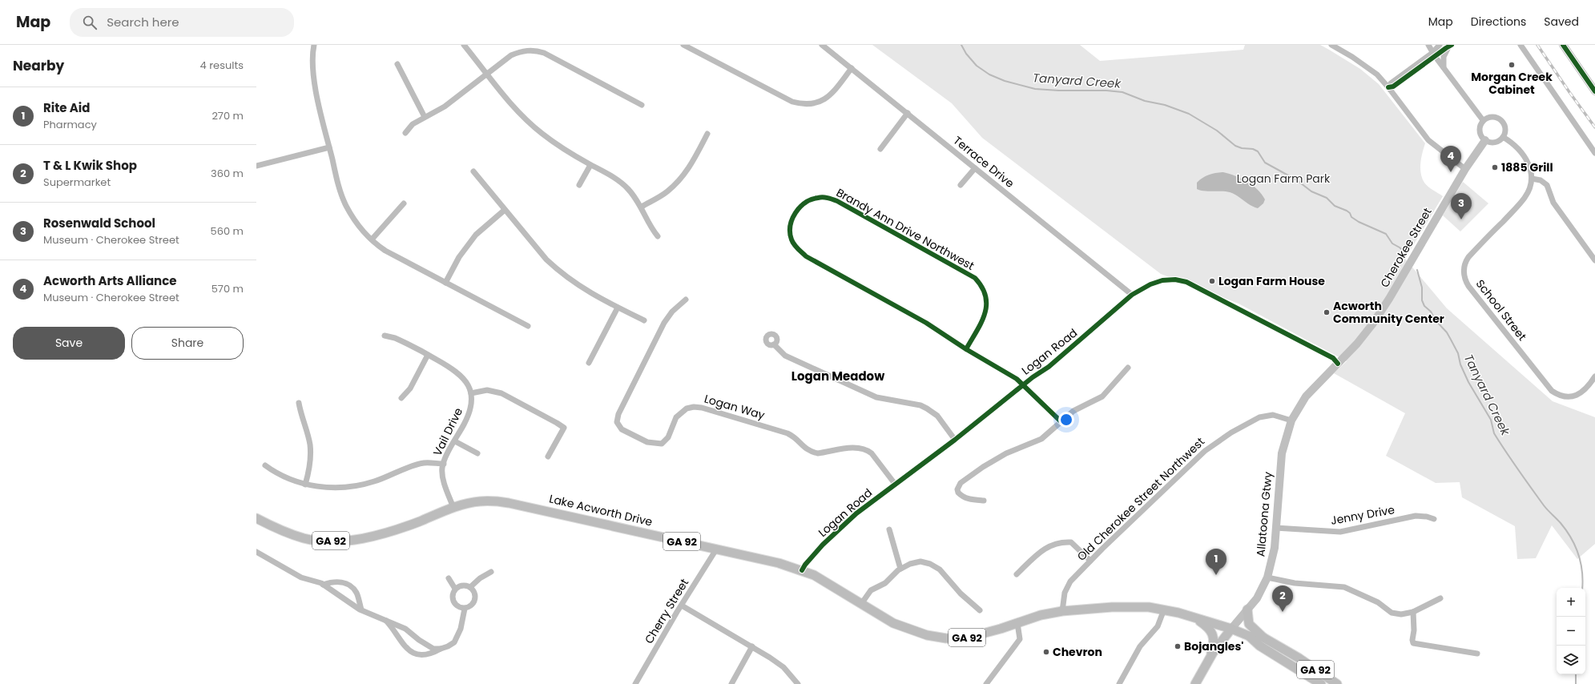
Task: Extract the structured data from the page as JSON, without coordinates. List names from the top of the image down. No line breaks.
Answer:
{"streets":{"main road":["Lake Acworth Drive","Allatoona Gtwy","GA 92"],"street":["Terrace Drive","Brandy Ann Drive Northwest","Cherokee Street","School Street","Logan Road","Logan Way","Vail Drive","Old Cherokee Street Northwest","Jenny Drive","Cherry Street"]},"crossings":[["Terrace Drive","Logan Road"],["Brandy Ann Drive Northwest","Logan Road"],["Cherokee Street","Logan Road"],["Cherokee Street","Old Cherokee Street Northwest"],["Cherokee Street","Allatoona Gtwy"],["Logan Road","Logan Way"],["Logan Road","Lake Acworth Drive"],["Vail Drive","Lake Acworth Drive"],["Old Cherokee Street Northwest","Lake Acworth Drive"],["Old Cherokee Street Northwest","Allatoona Gtwy"],["Lake Acworth Drive","Allatoona Gtwy"],["Lake Acworth Drive","Cherry Street"],["Allatoona Gtwy","Jenny Drive"]],"districts":["Logan Meadow"],"water":["Tanyard Creek"],"parks":["Logan Farm Park"],"places":["Morgan Creek Cabinet","1885 Grill","Logan Farm House","Acworth Community Center","Bojangles'","Chevron"],"page":{"header":"Map","search":"Search here","nav":["Map","Directions","Saved"],"heading":["Nearby","4 results"],"list":[{"mark":"1","name":"Rite Aid","note":"Pharmacy","value":"270 m"},{"mark":"2","name":"T & L Kwik Shop","note":"Supermarket","value":"360 m"},{"mark":"3","name":"Rosenwald School","note":"Museum · Cherokee Street","value":"560 m"},{"mark":"4","name":"Acworth Arts Alliance","note":"Museum · Cherokee Street","value":"570 m"}],"pins":["4","3","1","2"],"buttons":["Save","Share"],"map_buttons":["+","−"]}}
